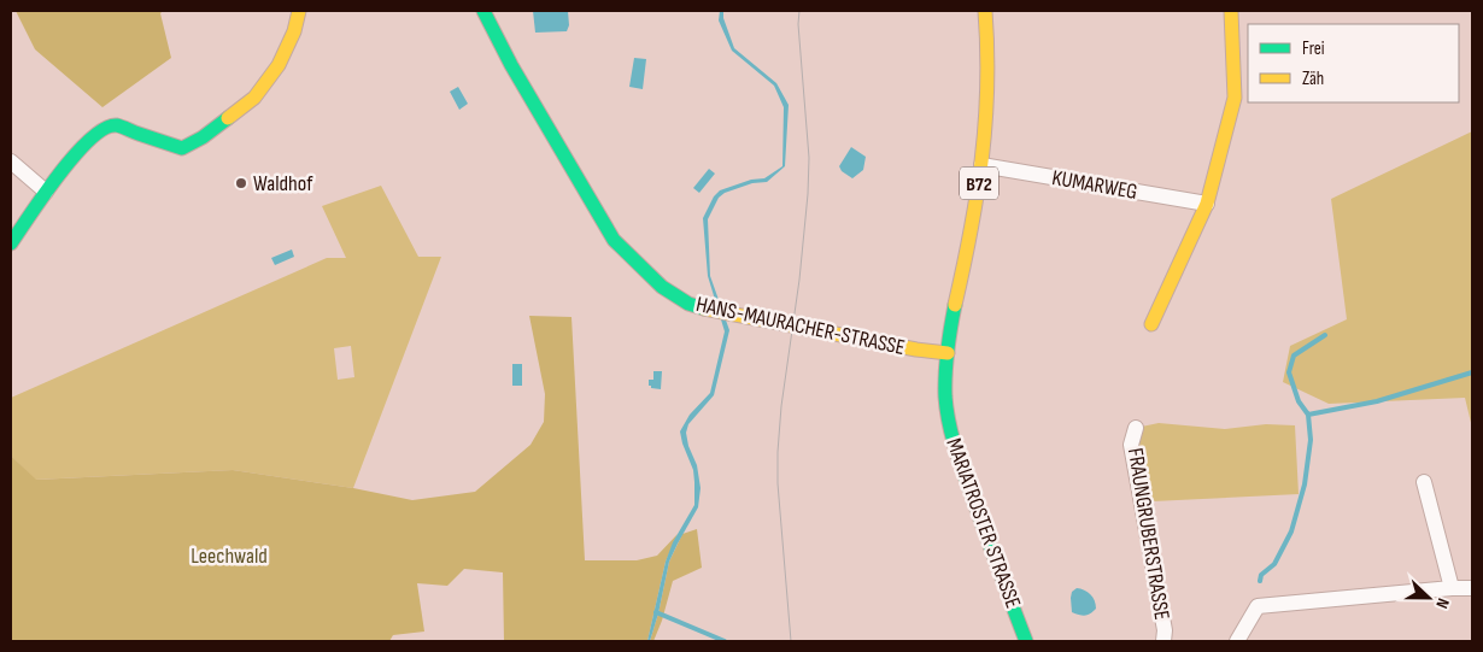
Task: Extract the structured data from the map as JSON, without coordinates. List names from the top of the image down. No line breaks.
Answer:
{"streets":{"street":["B72","KUMARWEG","HANS-MAURACHER-STRASSE","MARIATROSTER STRASSE","FRAUNGRUBERSTRASSE"]},"crossings":[["KUMARWEG","MARIATROSTER STRASSE"],["HANS-MAURACHER-STRASSE","MARIATROSTER STRASSE"]],"parks":["Leechwald"],"places":["Waldhof"],"legend":["Frei","Zäh"],"north":"right"}
